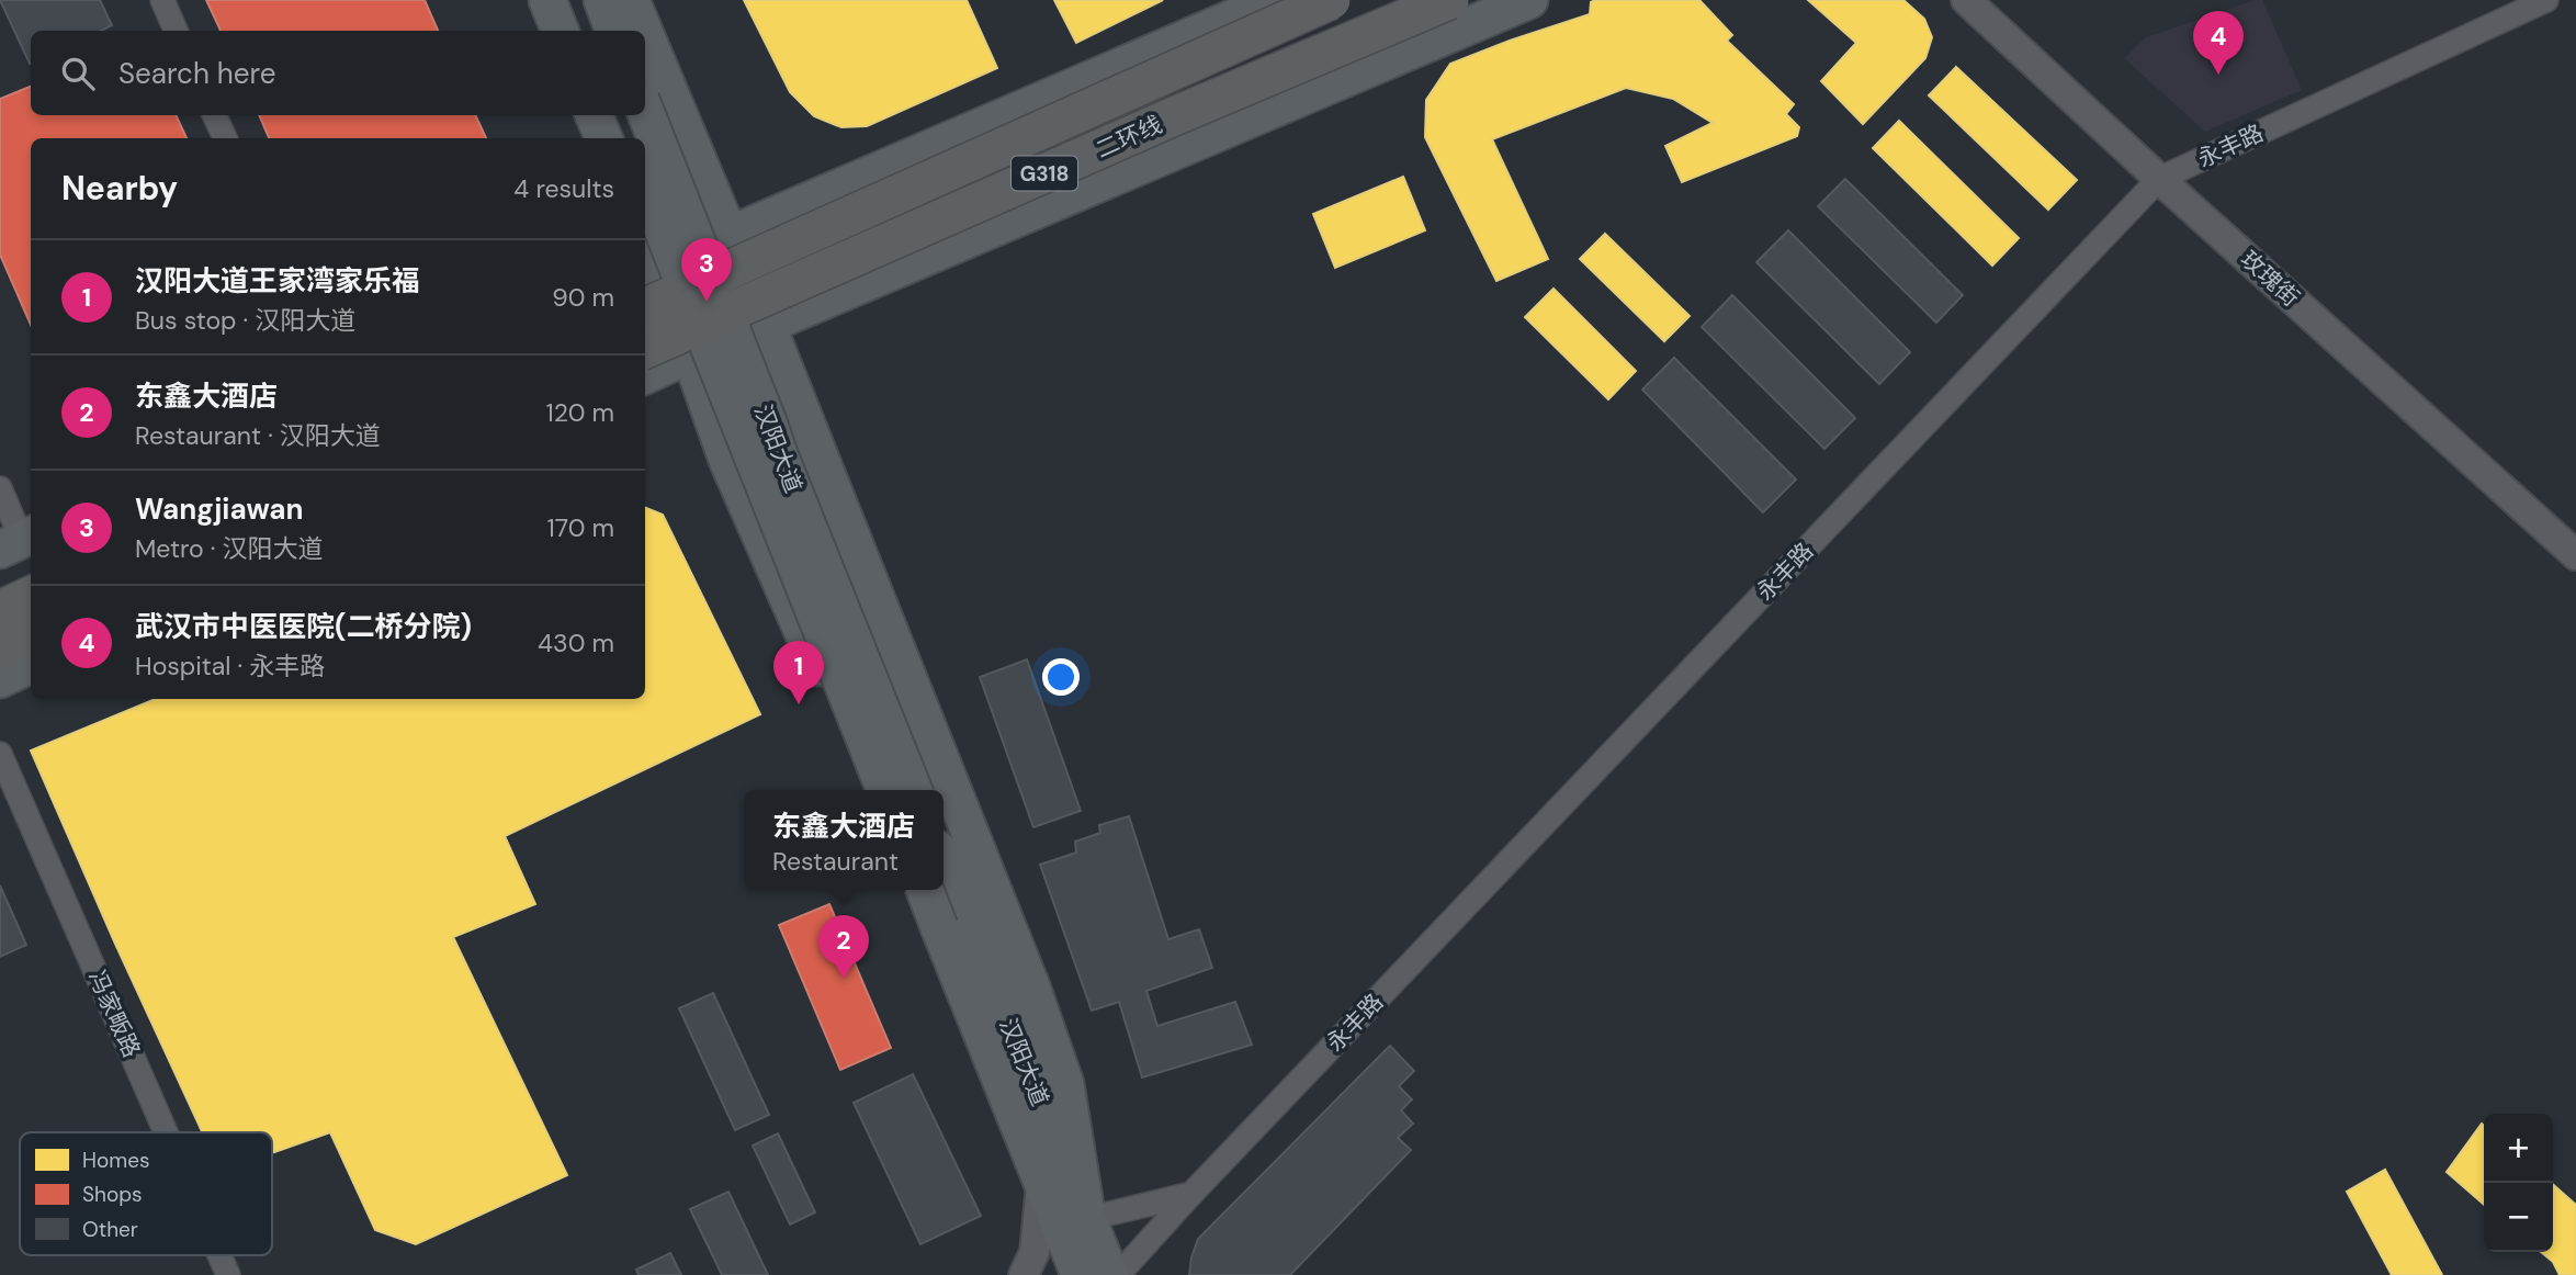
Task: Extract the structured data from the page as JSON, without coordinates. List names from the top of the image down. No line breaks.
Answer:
{"streets":{"highway":["二环线","G318"],"main road":["汉阳大道"],"street":["永丰路","玫瑰街","冯家畈路"]},"crossings":[["永丰路","玫瑰街"]],"legend":["Homes","Shops","Other"],"page":{"pins":["4","3","1","2"],"search":"Search here","heading":["Nearby","4 results"],"list":[{"mark":"1","name":"汉阳大道王家湾家乐福","note":"Bus stop · 汉阳大道","value":"90 m"},{"mark":"2","name":"东鑫大酒店","note":"Restaurant · 汉阳大道","value":"120 m"},{"mark":"3","name":"Wangjiawan","note":"Metro · 汉阳大道","value":"170 m"},{"mark":"4","name":"武汉市中医医院(二桥分院)","note":"Hospital · 永丰路","value":"430 m"}],"popup":["东鑫大酒店","Restaurant"],"map_buttons":["+","−"]}}
